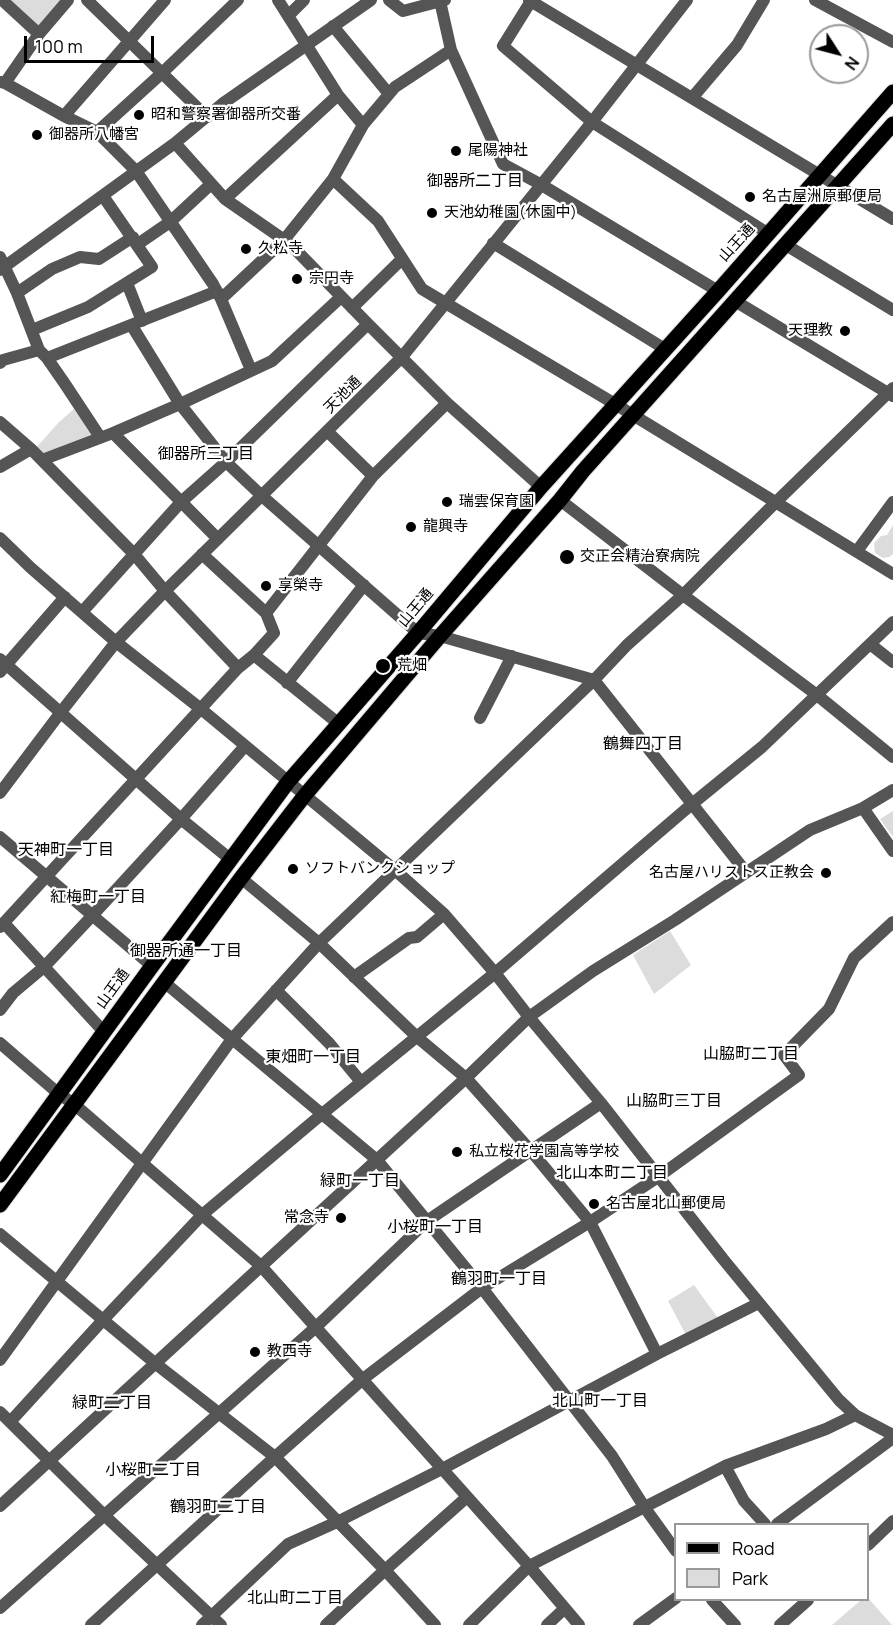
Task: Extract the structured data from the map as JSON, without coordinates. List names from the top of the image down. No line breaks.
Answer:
{"streets":{"main road":["山王通"],"street":["天池通"]},"districts":["御器所二丁目","御器所三丁目","鶴舞四丁目","天神町一丁目","紅梅町一丁目","御器所通一丁目","山脇町二丁目","東畑町一丁目","山脇町三丁目","北山本町二丁目","緑町一丁目","小桜町一丁目","鶴羽町一丁目","北山町一丁目","緑町二丁目","小桜町二丁目","鶴羽町二丁目","北山町二丁目"],"places":["昭和警察署御器所交番","御器所八幡宮","尾陽神社","名古屋洲原郵便局","天池幼稚園(休園中)","久松寺","宗円寺","天理教","瑞雲保育園","龍興寺","交正会精治寮病院","享榮寺","荒畑","ソフトバンクショップ","名古屋ハリストス正教会","私立桜花学園高等学校","名古屋北山郵便局","常念寺","教西寺"],"legend":["Road","Park"],"scale_bar":"100 m","north":"bottom right"}
